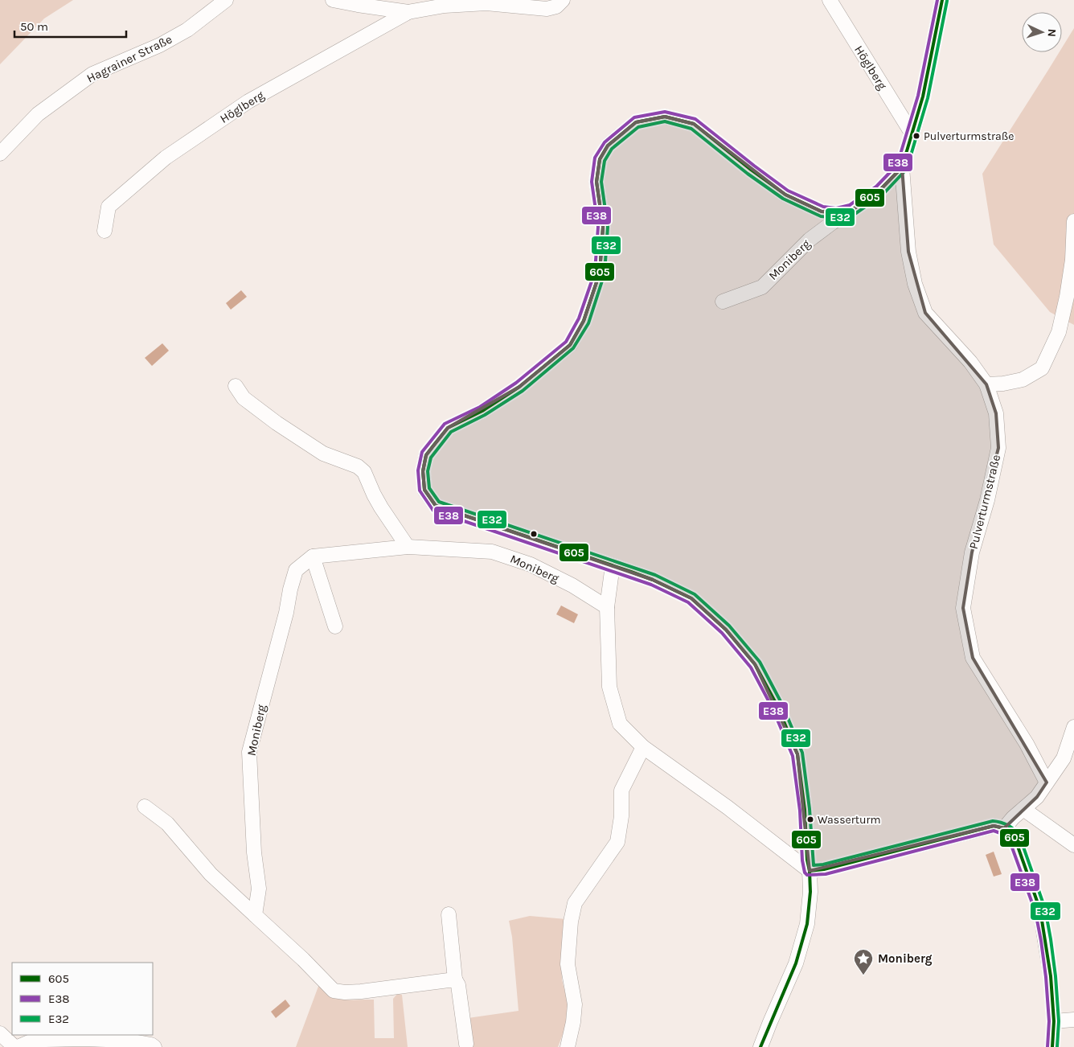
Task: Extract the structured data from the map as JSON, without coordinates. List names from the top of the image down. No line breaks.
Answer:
{"streets":{"street":["Hagrainer Straße","Höglberg","Moniberg","Pulverturmstraße"]},"crossings":[["Höglberg","Pulverturmstraße"],["Moniberg","Pulverturmstraße"]],"places":{"other":["Pulverturmstraße","Wasserturm"],"place":["Moniberg"]},"lines":["transit line 605","transit line E38","transit line E32"],"legend":["605","E38","E32"],"scale_bar":"50 m","north":"right"}
